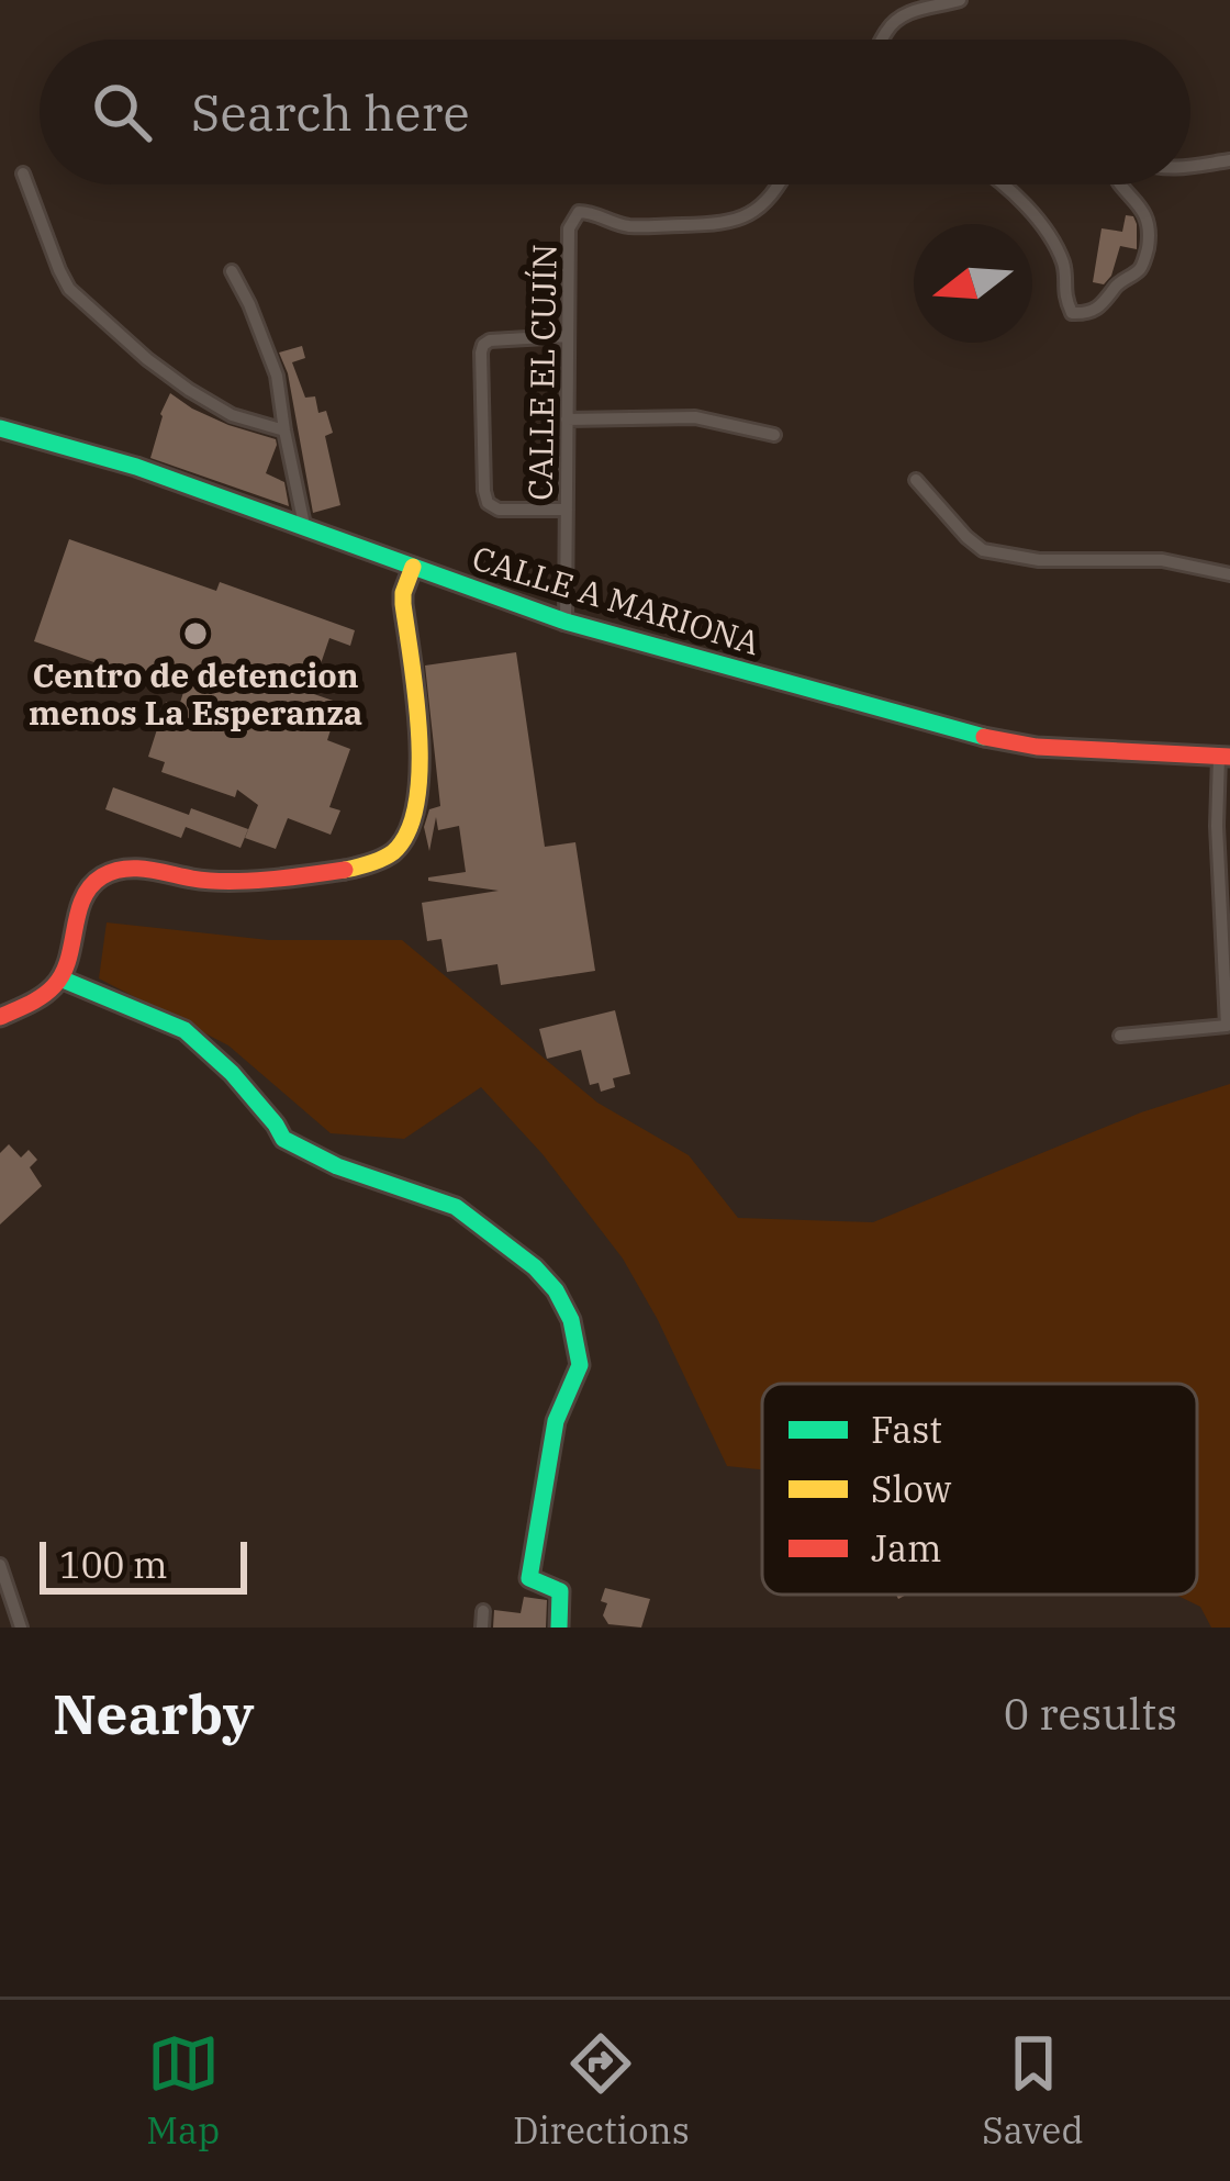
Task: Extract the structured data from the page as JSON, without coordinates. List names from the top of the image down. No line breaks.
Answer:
{"streets":{"street":["CALLE EL CUJÍN","CALLE A MARIONA"]},"crossings":[["CALLE EL CUJÍN","CALLE A MARIONA"]],"places":["Centro de detencion menos La Esperanza"],"legend":["Fast","Slow","Jam"],"scale_bar":"100 m","north":"left","page":{"search":"Search here","scale":"100 m","heading":["Nearby","0 results"],"nav":["Map","Directions","Saved"]}}
